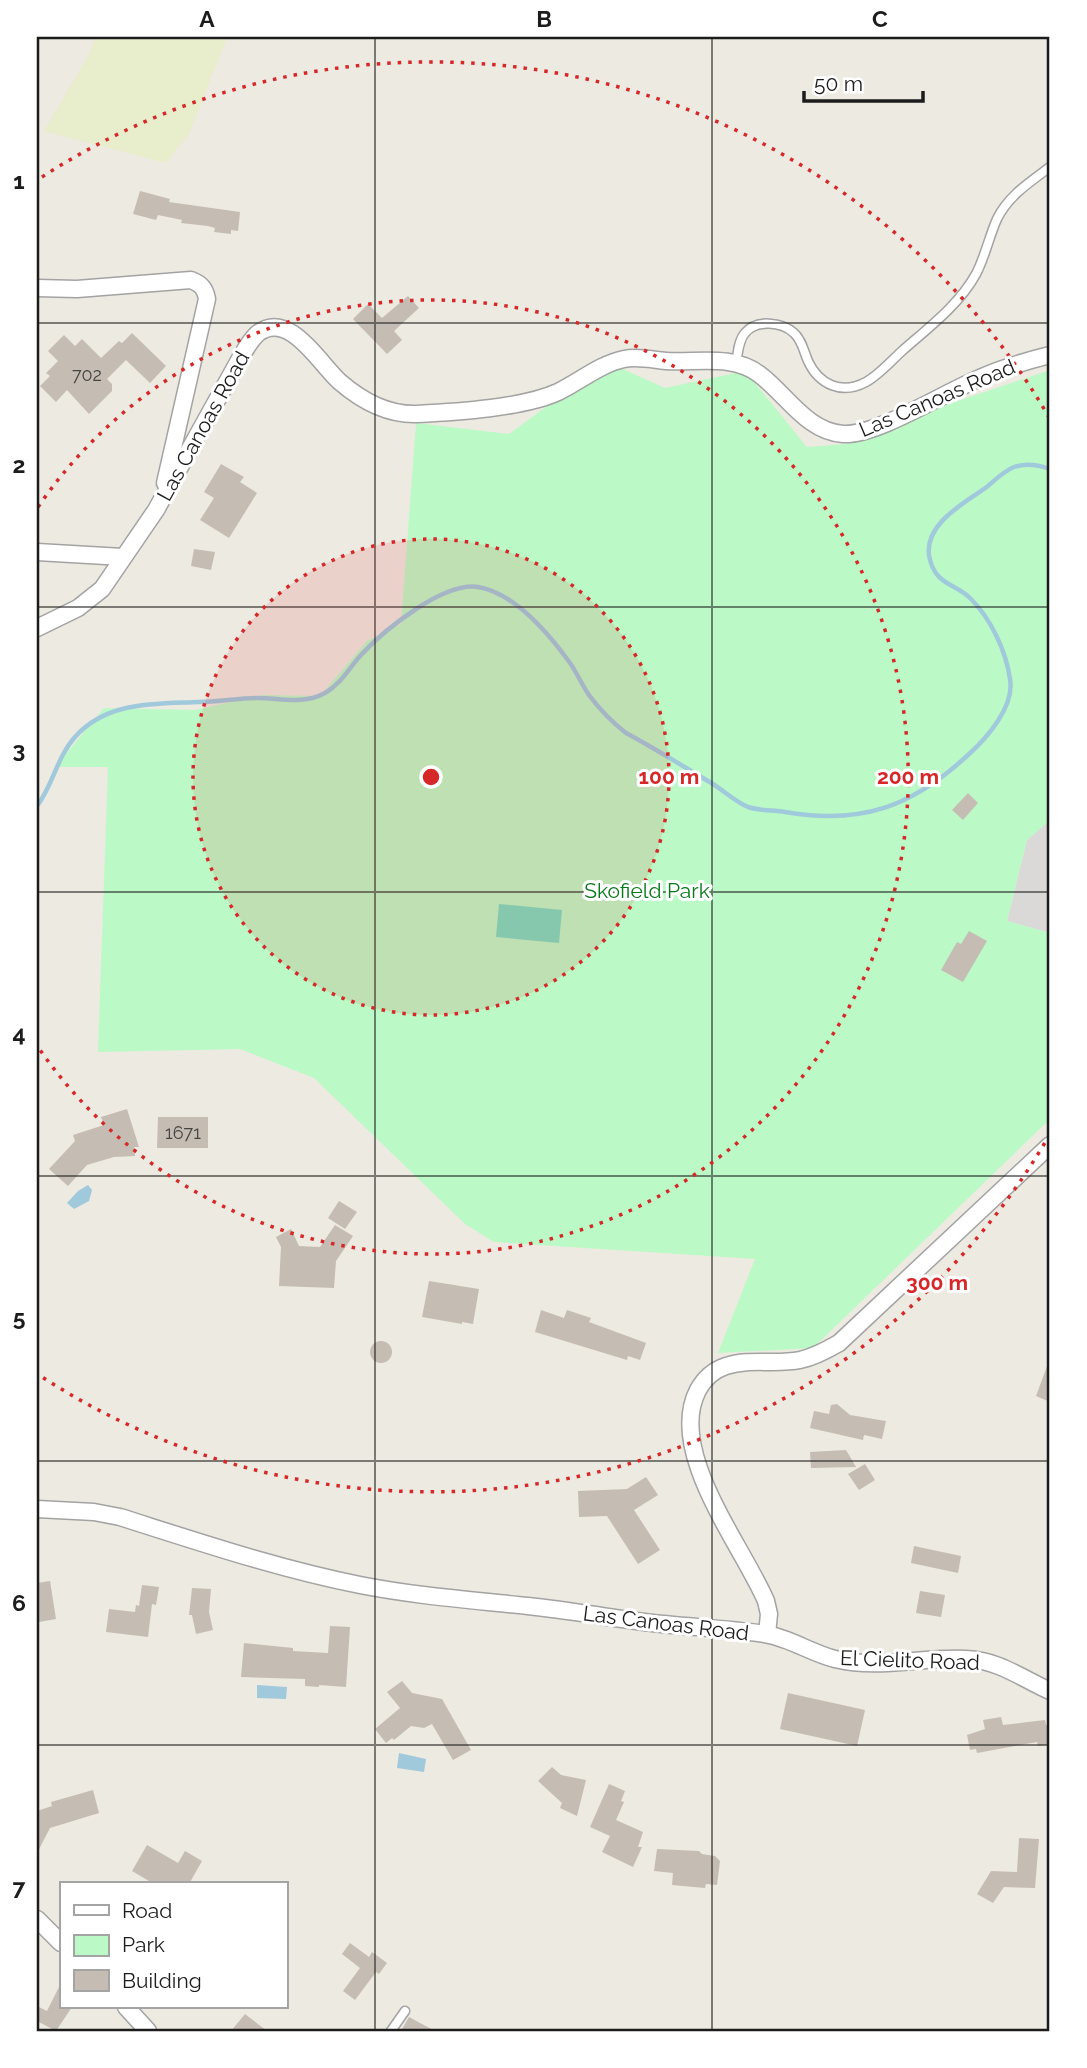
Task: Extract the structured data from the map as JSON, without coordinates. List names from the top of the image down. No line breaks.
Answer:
{"streets":{"street":["Las Canoas Road","El Cielito Road"]},"crossings":[["Las Canoas Road","El Cielito Road"]],"parks":["Skofield Park"],"house_numbers":["702","1671"],"legend":["Road","Park","Building"],"scale_bar":"50 m","grid":{"columns":["A","B","C"],"rows":["1","2","3","4","5","6","7"]},"rings":["100 m","200 m","300 m"]}
